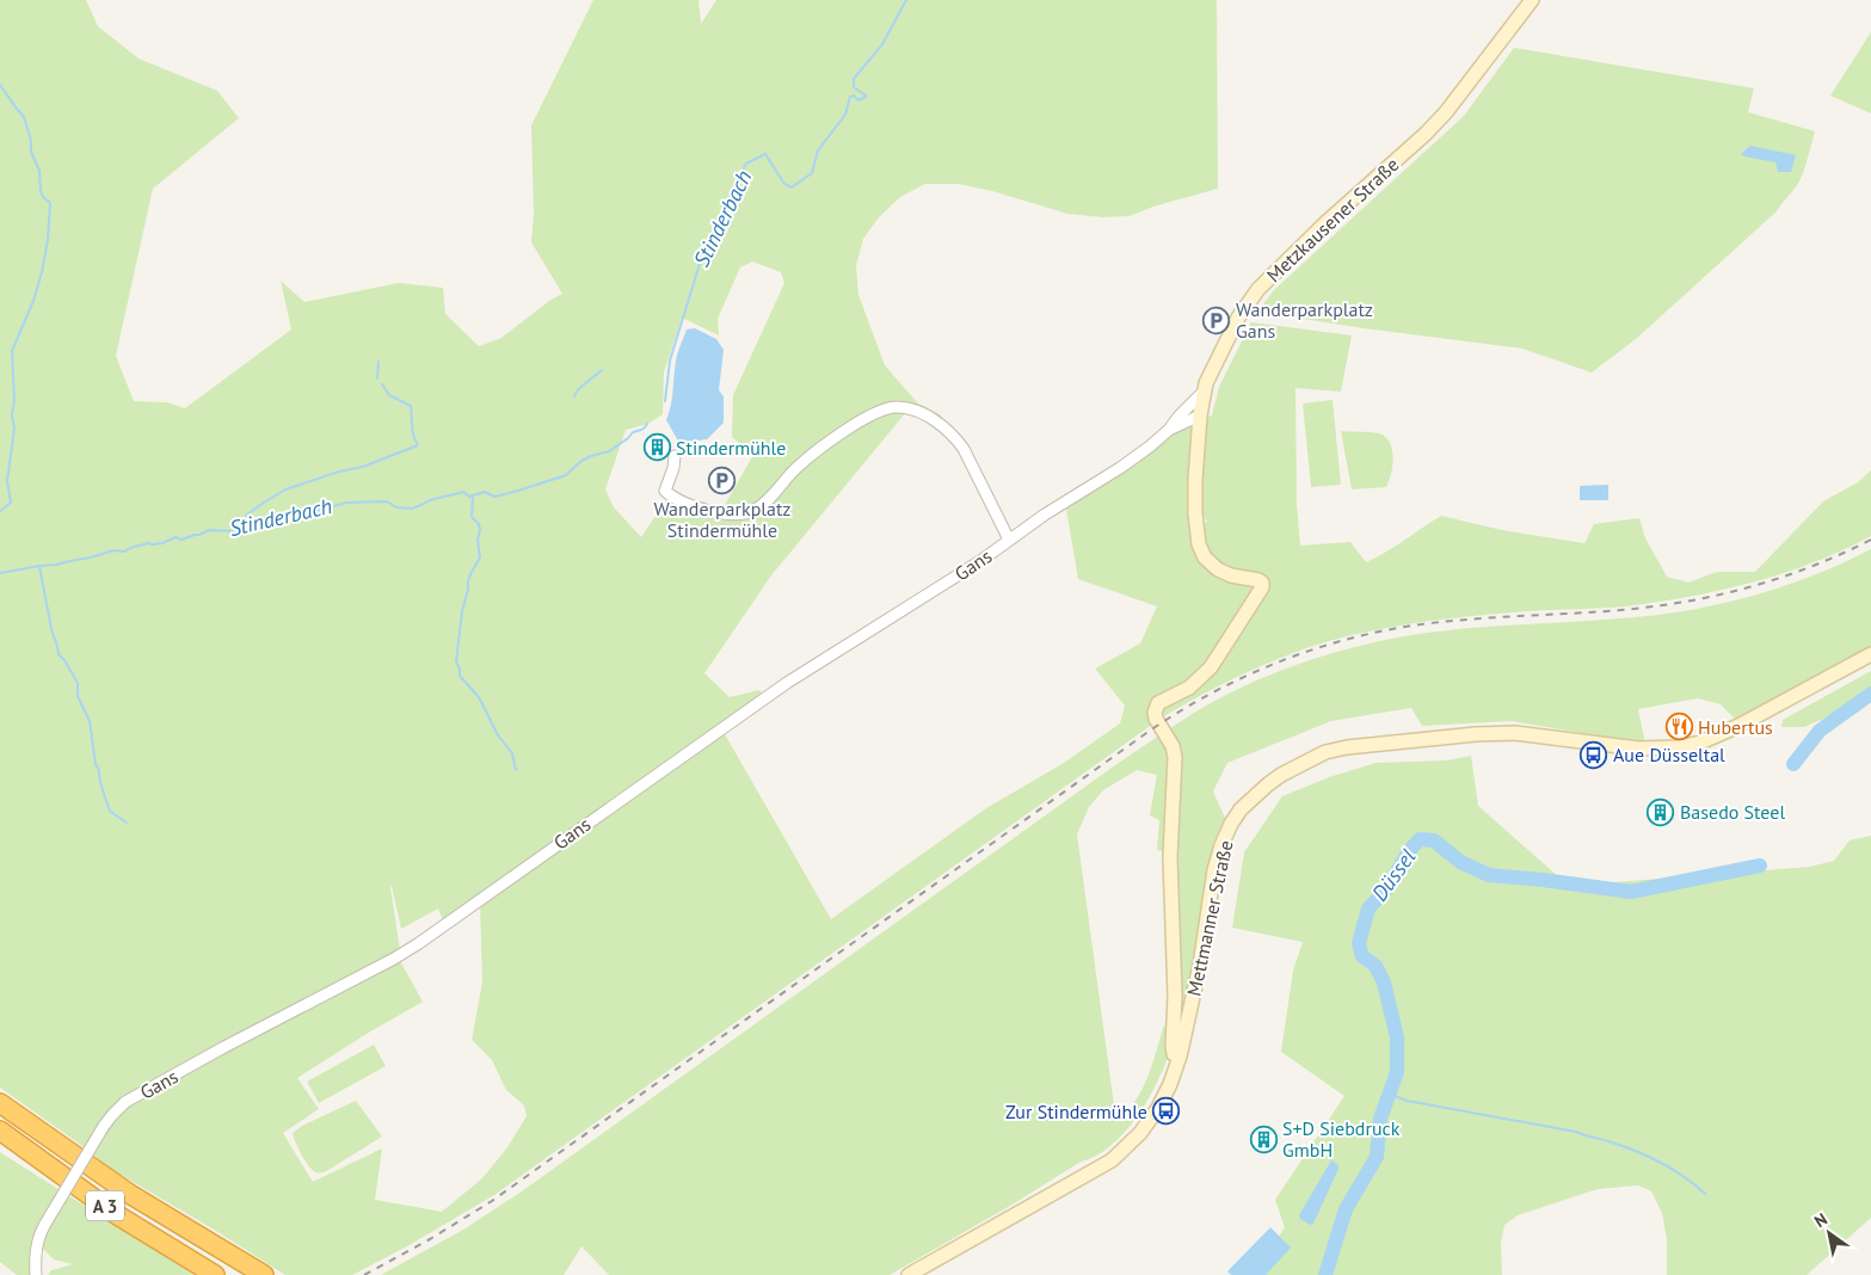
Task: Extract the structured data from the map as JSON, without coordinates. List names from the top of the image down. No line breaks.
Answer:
{"streets":{"highway":["A 3"],"main road":["Metzkausener Straße","Mettmanner Straße"],"street":["Gans"]},"crossings":[["Metzkausener Straße","Gans"],["Metzkausener Straße","Mettmanner Straße"]],"water":["Stinderbach","Düssel"],"places":{"parking":["Wanderparkplatz Gans","Wanderparkplatz Stindermühle"],"building":["Stindermühle","Basedo Steel","S+D Siebdruck GmbH"],"restaurant":["Hubertus"],"bus stop":["Aue Düsseltal","Zur Stindermühle"]},"north":"top left"}
